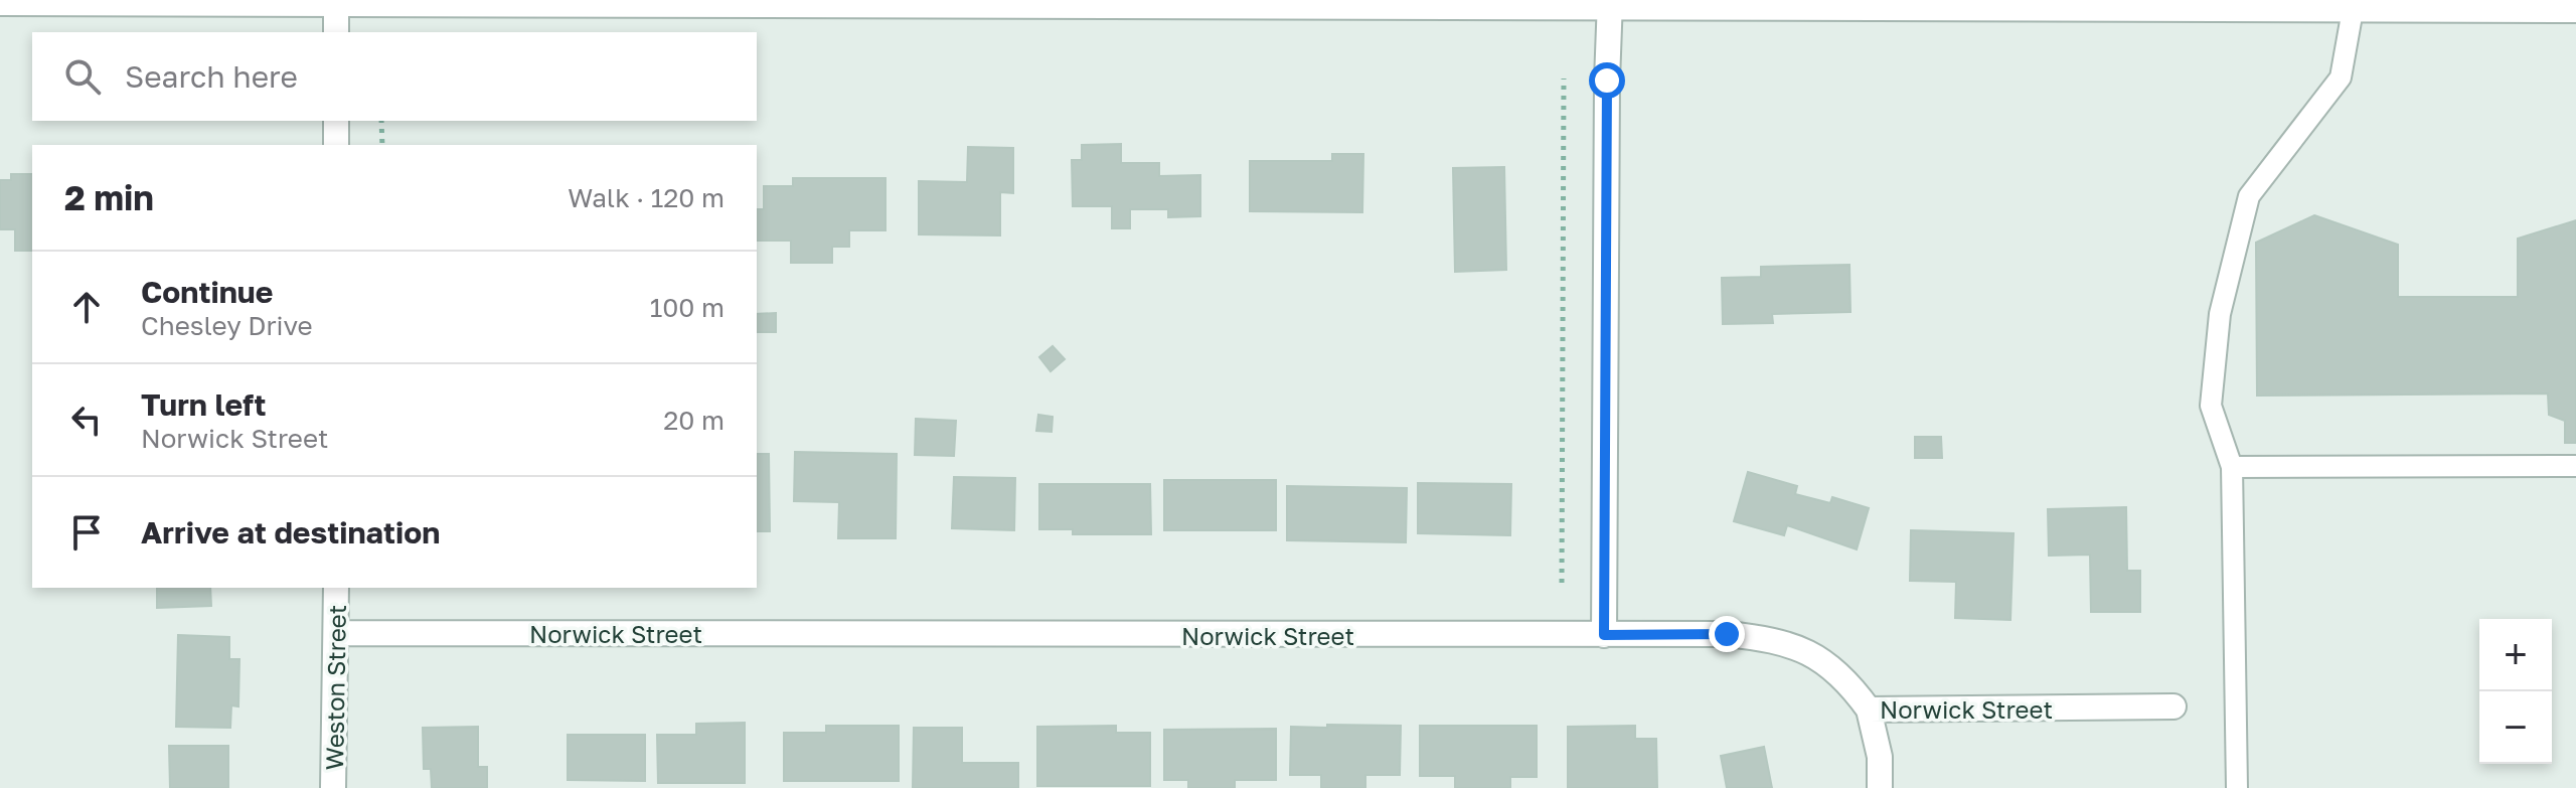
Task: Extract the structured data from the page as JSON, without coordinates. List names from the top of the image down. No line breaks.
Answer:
{"streets":{"street":["Norwick Street","Weston Street"]},"crossings":[["Norwick Street","Weston Street"]],"page":{"search":"Search here","heading":["2 min","Walk · 120 m"],"list":[["Continue","Chesley Drive","100 m"],["Turn left","Norwick Street","20 m"],"Arrive at destination"],"map_buttons":["+","−"]}}
